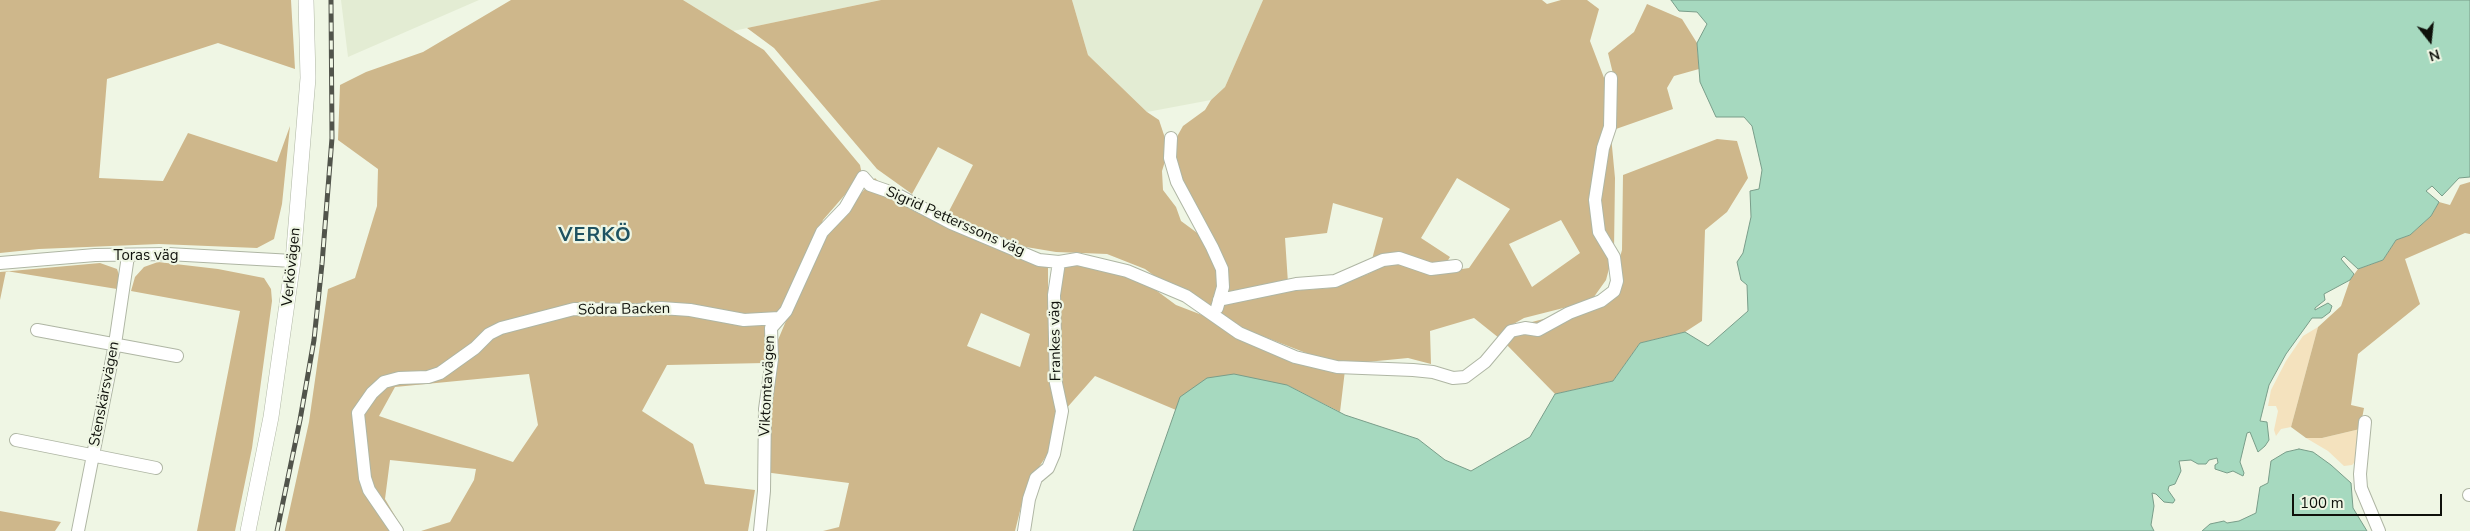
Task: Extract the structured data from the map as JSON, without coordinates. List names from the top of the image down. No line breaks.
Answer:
{"streets":{"main road":["Verkövägen"],"street":["Sigrid Petterssons väg","Toras väg","Södra Backen","Frankes väg","Viktomtavägen","Stenskärsvägen"]},"crossings":[["Sigrid Petterssons väg","Frankes väg"],["Sigrid Petterssons väg","Viktomtavägen"],["Toras väg","Verkövägen"],["Toras väg","Stenskärsvägen"],["Södra Backen","Viktomtavägen"]],"districts":["VERKÖ"],"scale_bar":"100 m","north":"bottom"}
